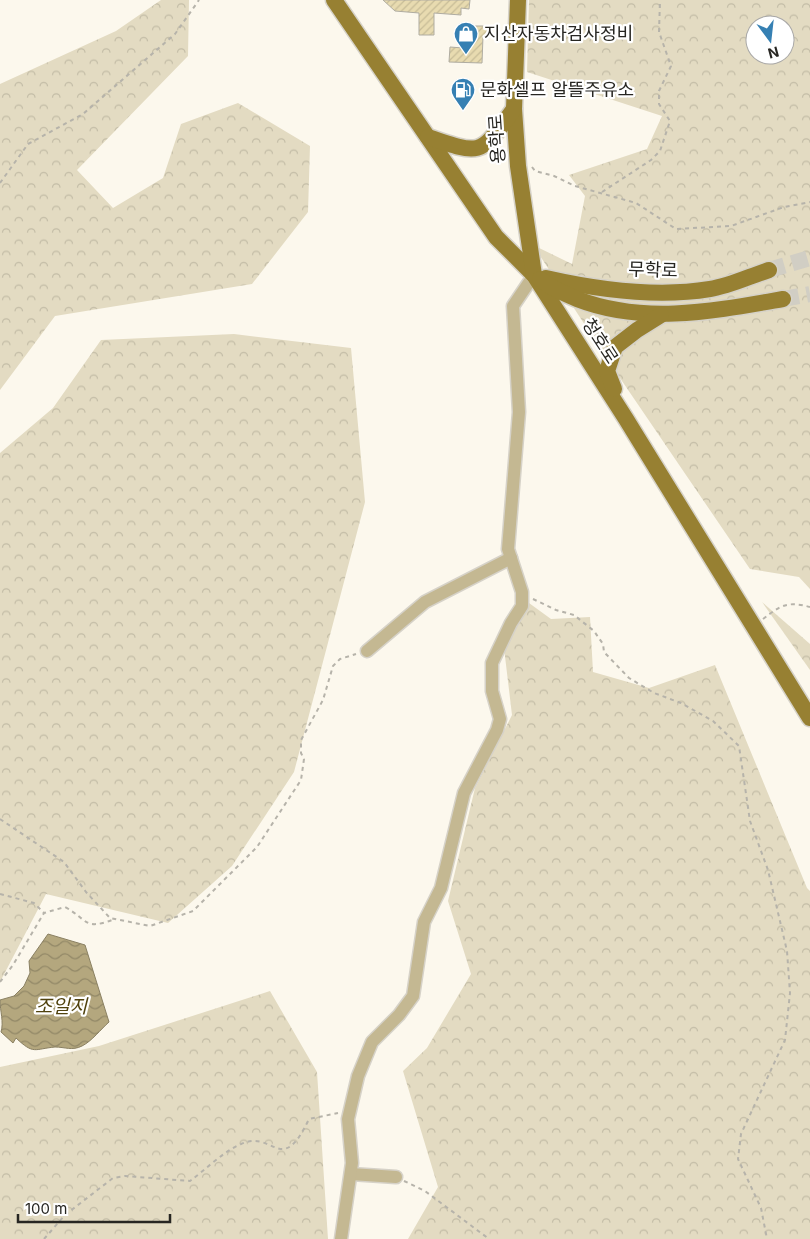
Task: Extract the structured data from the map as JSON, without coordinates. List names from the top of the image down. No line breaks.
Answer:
{"streets":{"main road":["용학로","무학로","청호로"]},"crossings":[["용학로","무학로"],["용학로","청호로"],["무학로","청호로"]],"water":["조일지"],"places":{"shop":["지산자동차검사정비"],"fuel station":["문화셀프 알뜰주유소"]},"scale_bar":"100 m","north":"bottom"}
